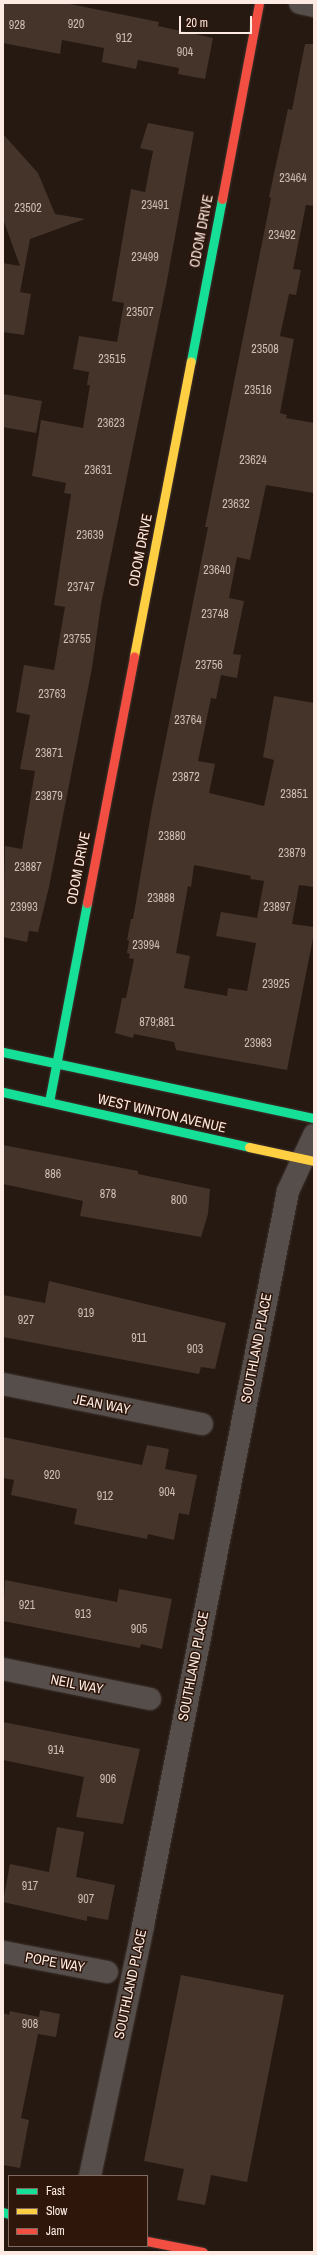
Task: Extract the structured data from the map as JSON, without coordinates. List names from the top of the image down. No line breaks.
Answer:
{"streets":{"street":["ODOM DRIVE","WEST WINTON AVENUE","SOUTHLAND PLACE","JEAN WAY","NEIL WAY","POPE WAY"]},"crossings":[["ODOM DRIVE","WEST WINTON AVENUE"],["WEST WINTON AVENUE","SOUTHLAND PLACE"]],"house_numbers":["920","928","912","904","23464","23491","23502","23492","23499","23507","23508","23515","23516","23623","23624","23631","23632","23639","23640","23747","23748","23755","23756","23763","23764","23871","23872","23851","23879","23880","23879","23887","23888","23993","23897","23994","23925","879;881","23983","886","878","800","919","927","911","903","920","904","912","921","913","905","914","906","917","907","908"],"legend":["Fast","Slow","Jam"],"scale_bar":"20 m"}
